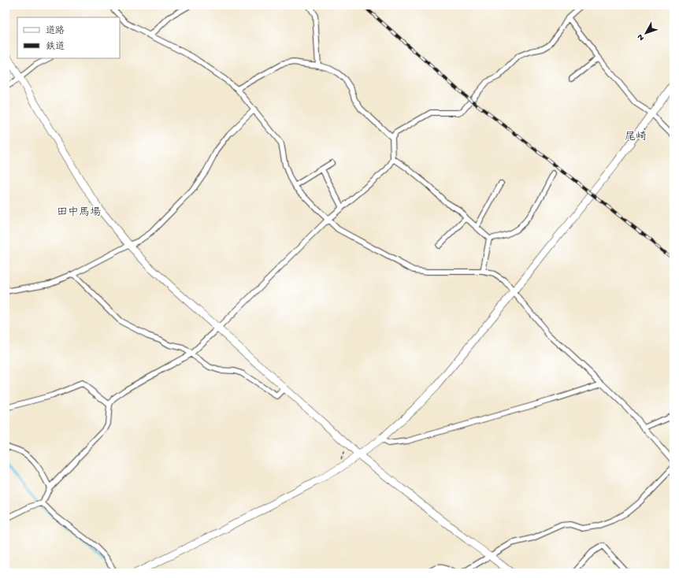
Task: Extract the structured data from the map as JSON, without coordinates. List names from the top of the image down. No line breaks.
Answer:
{"districts":["尾崎","田中馬場"],"legend":["道路","鉄道"],"north":"bottom left"}
